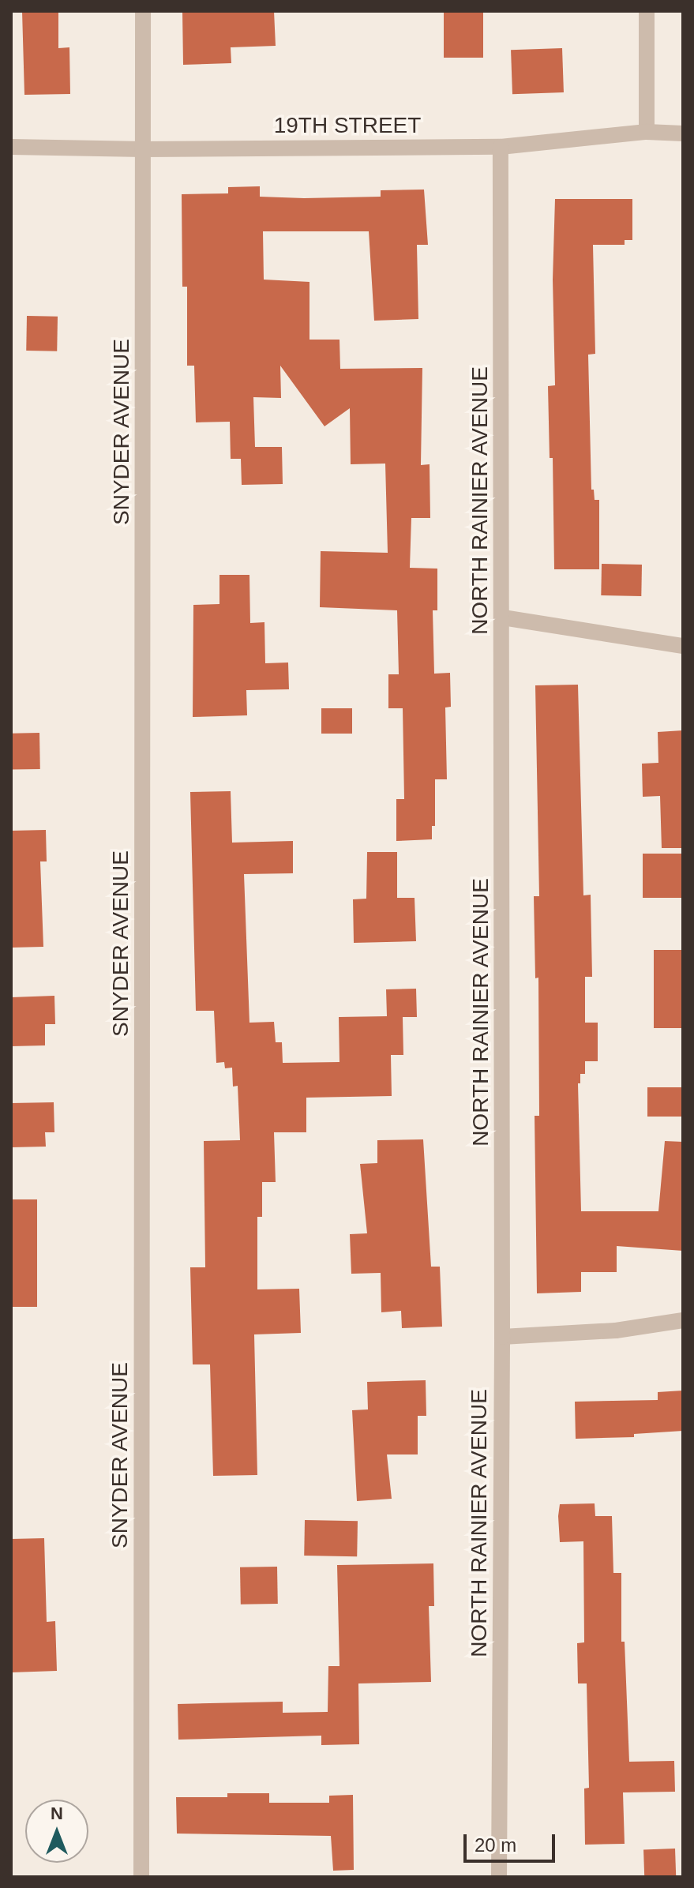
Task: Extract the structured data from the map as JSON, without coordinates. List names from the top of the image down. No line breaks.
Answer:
{"streets":{"street":["19TH STREET","SNYDER AVENUE","NORTH RAINIER AVENUE"]},"crossings":[["19TH STREET","SNYDER AVENUE"],["19TH STREET","NORTH RAINIER AVENUE"]],"scale_bar":"20 m","north":"top"}
